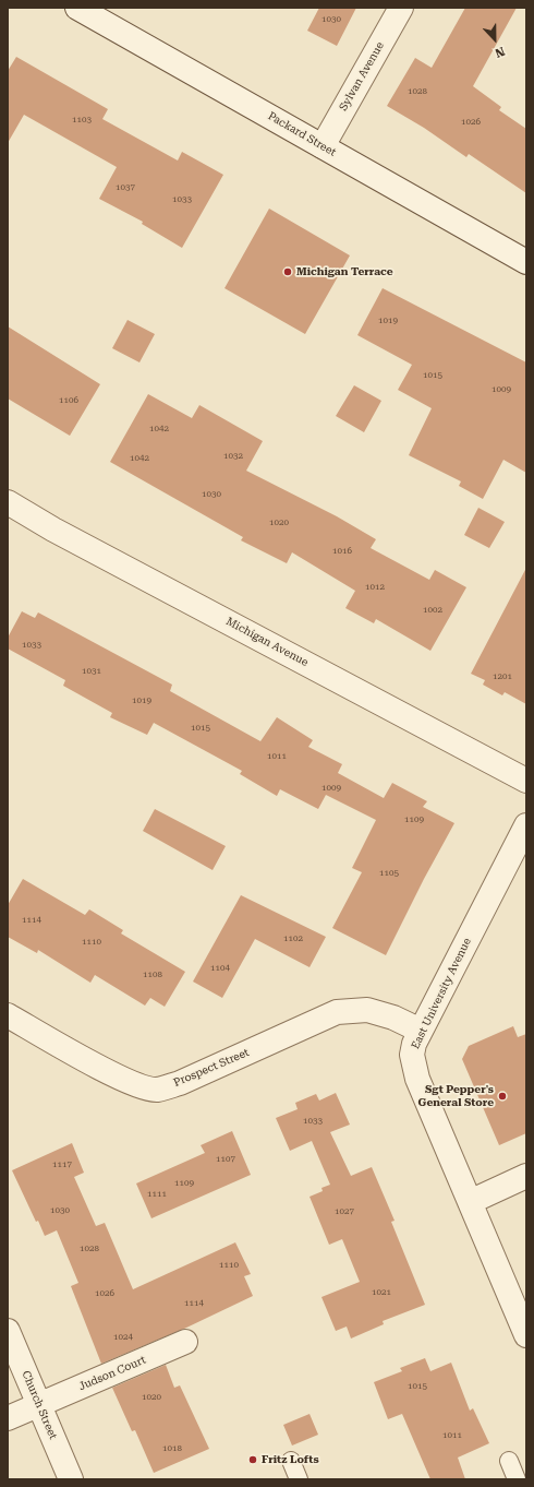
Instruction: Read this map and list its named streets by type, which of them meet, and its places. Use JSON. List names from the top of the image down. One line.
{"streets":{"street":["Sylvan Avenue","Packard Street","Michigan Avenue","East University Avenue","Prospect Street","Judson Court","Church Street"]},"crossings":[["Sylvan Avenue","Packard Street"],["East University Avenue","Prospect Street"],["Judson Court","Church Street"]],"places":["Michigan Terrace","Sgt Pepper's General Store","Fritz Lofts"],"house_numbers":["1030","1028","1103","1026","1037","1033","1019","1015","1009","1106","1042","1032","1042","1030","1020","1016","1012","1002","1033","1031","1201","1019","1015","1011","1009","1109","1105","1114","1102","1110","1104","1108","1033","1107","1117","1109","1111","1030","1027","1028","1110","1021","1026","1114","1024","1015","1020","1011","1018"],"north":"bottom"}
